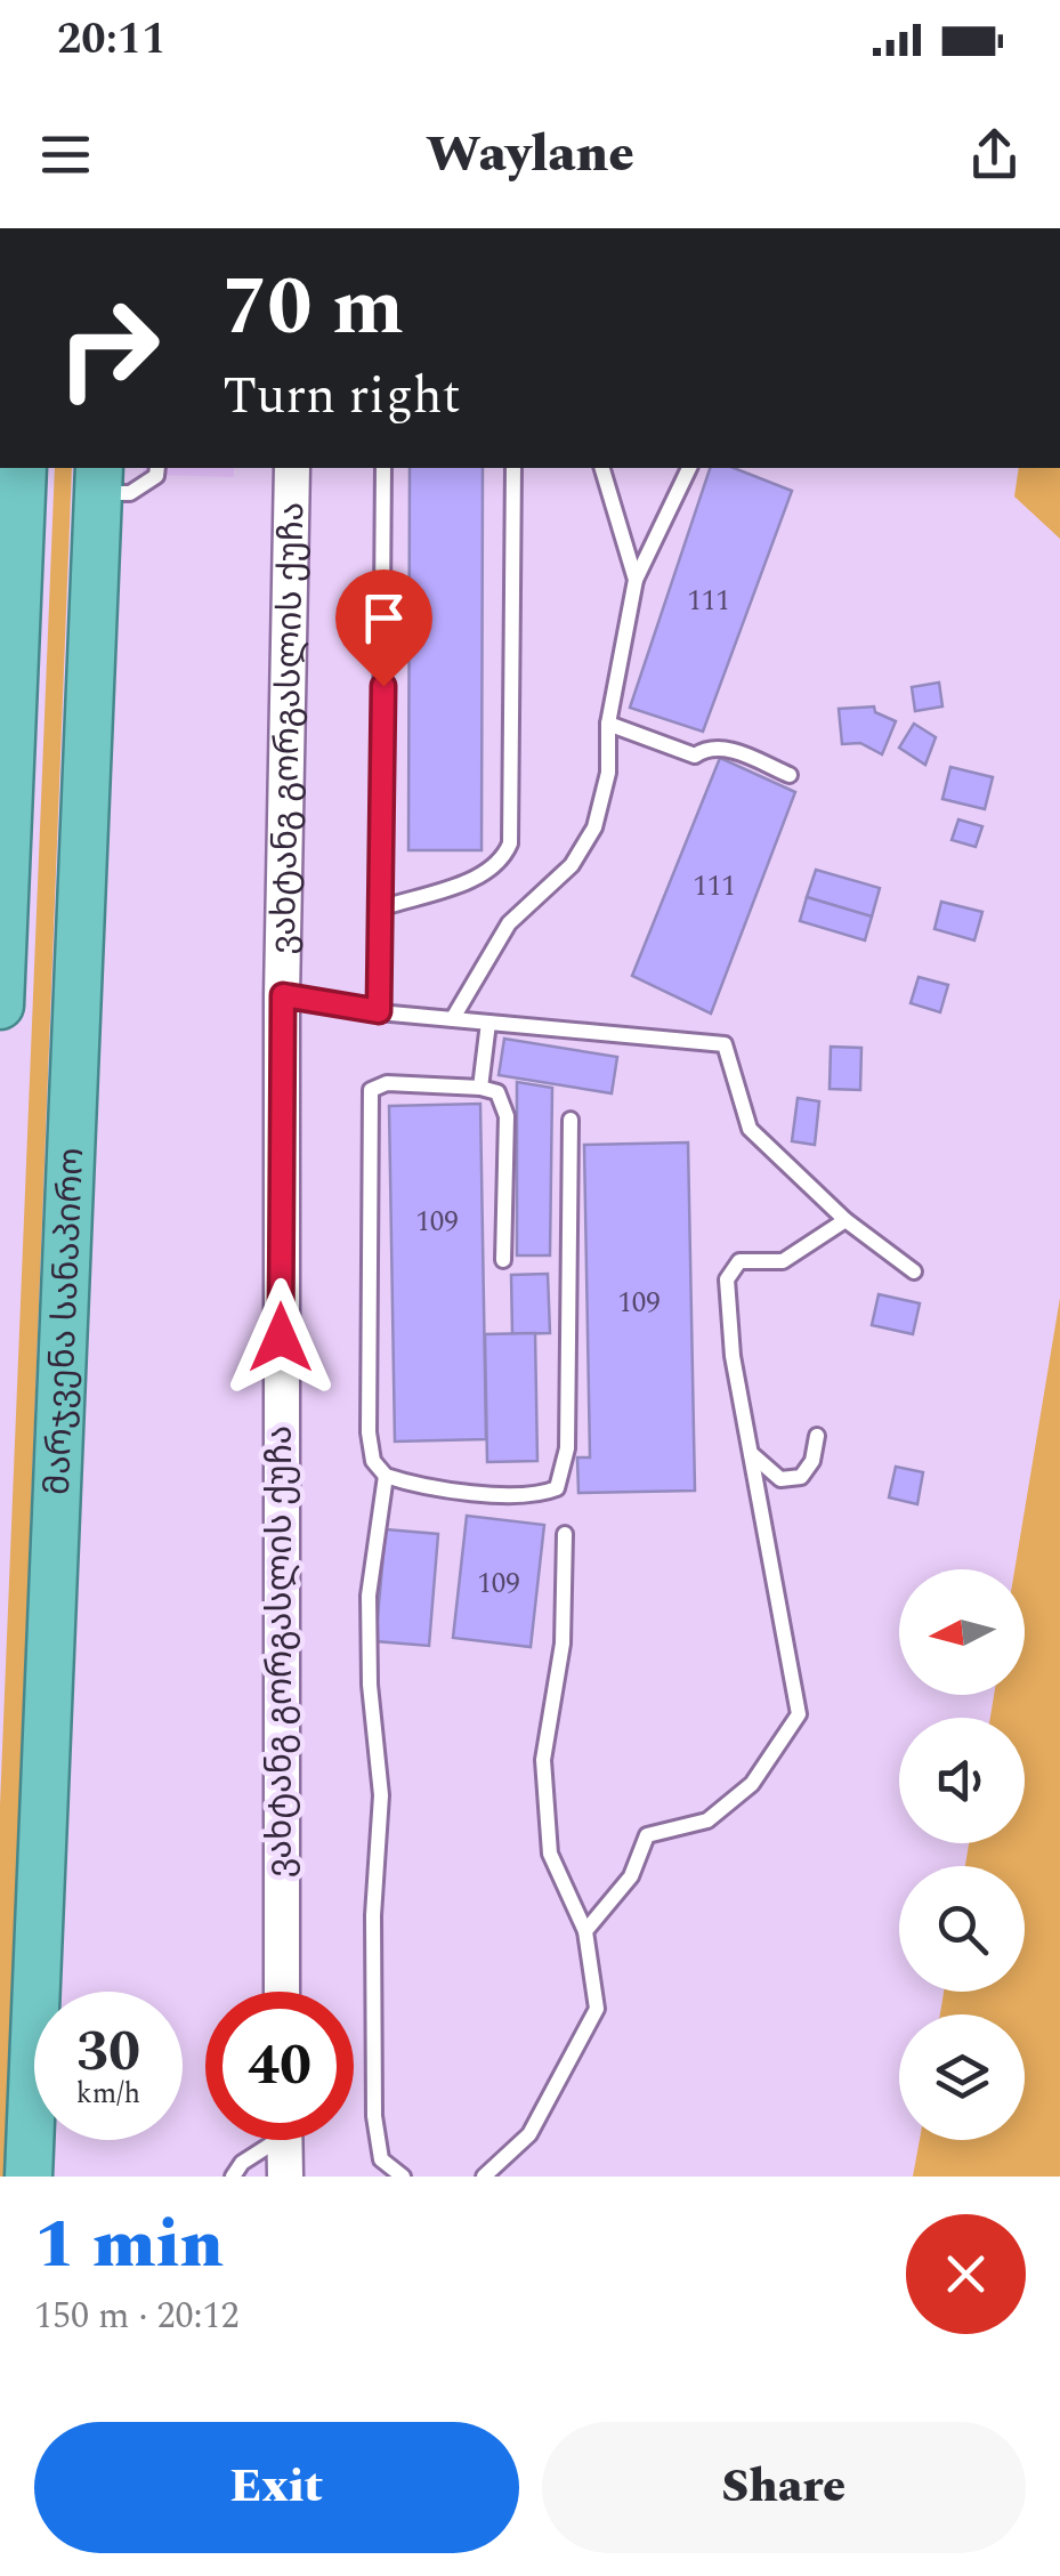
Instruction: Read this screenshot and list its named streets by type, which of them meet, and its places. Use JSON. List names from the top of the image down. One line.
{"streets":{"highway":["მარჯვენა სანაპირო"],"street":["ვახტანგ გორგასლის ქუჩა"]},"house_numbers":["111","111","109","109","109"],"north":"left","page":{"status":"20:11","header":"Waylane","turn":["70 m","Turn right"],"speed":"30 km/h","limit":"40","heading":["1 min","150 m · 20:12"],"buttons":["Exit","Share"]}}
